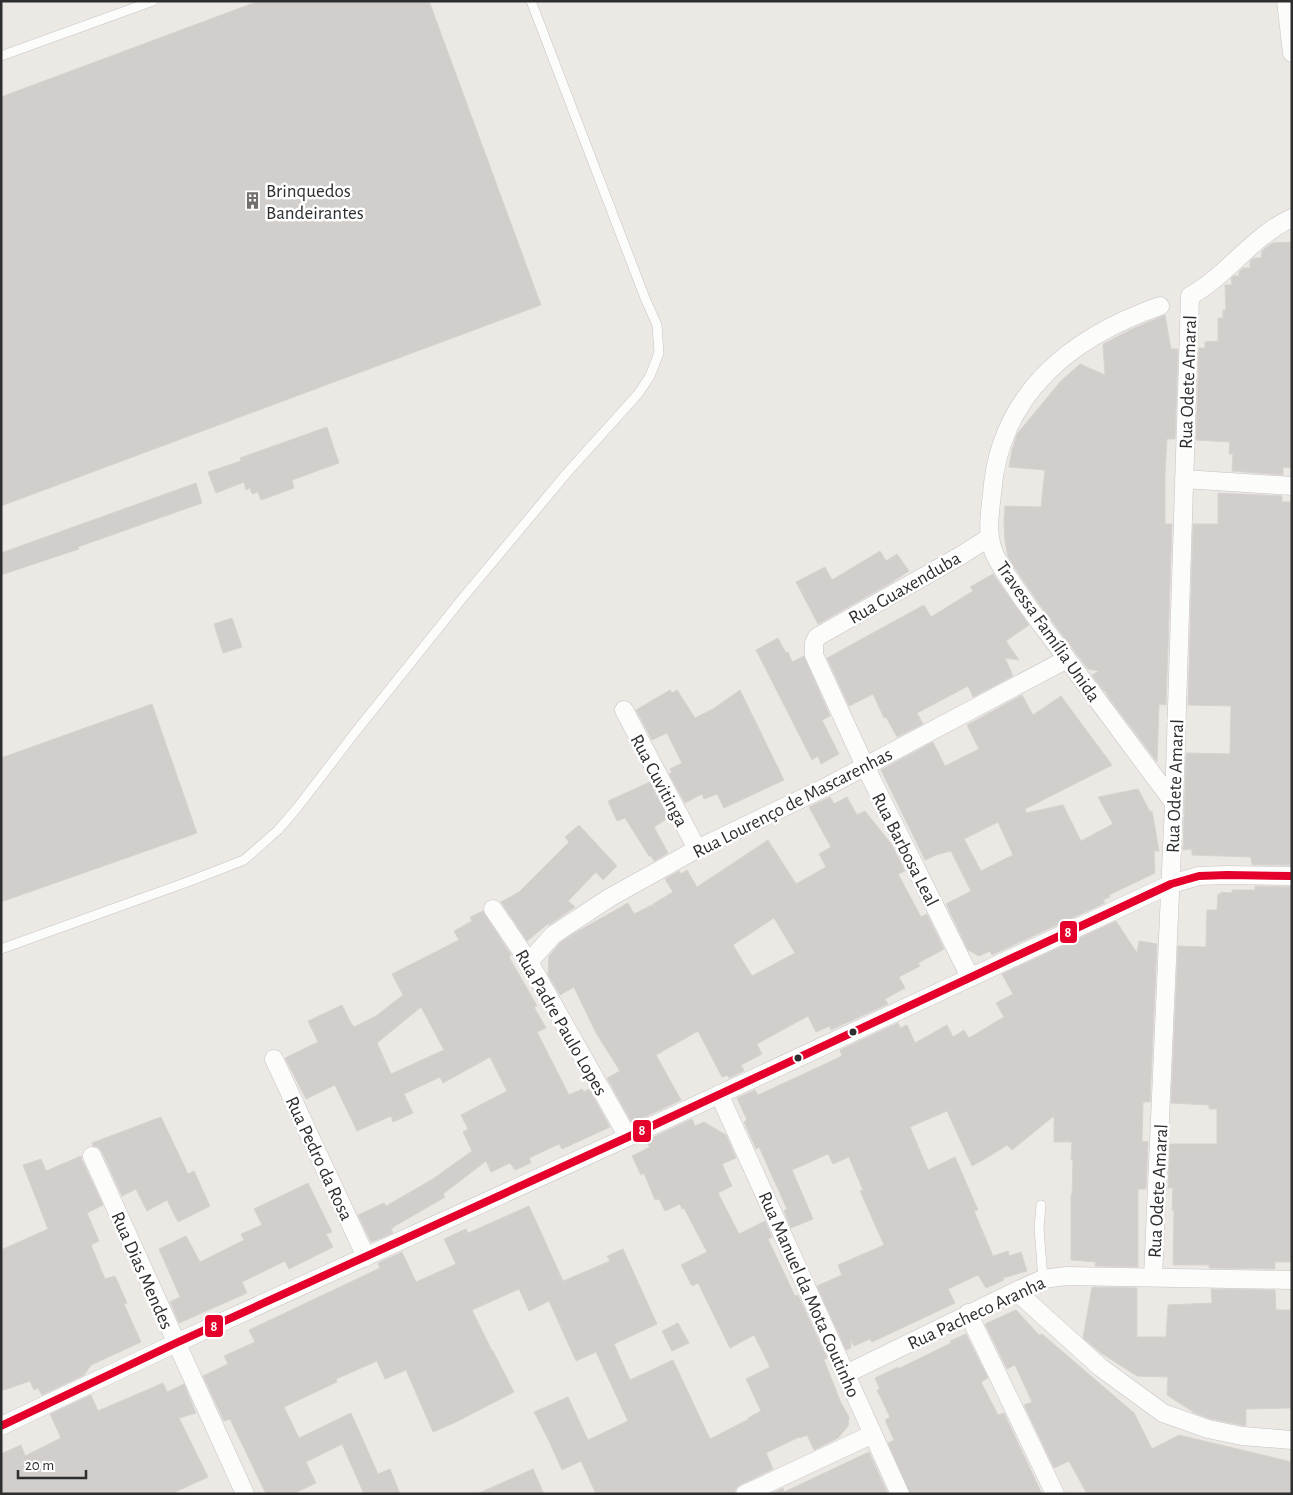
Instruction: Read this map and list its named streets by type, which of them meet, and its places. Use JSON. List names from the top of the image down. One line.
{"streets":{"street":["Rua Odete Amaral","Rua Guaxenduba","Travessa Família Unida","Rua Cuvitinga","Rua Lourenço de Mascarenhas","Rua Barbosa Leal","Rua Padre Paulo Lopes","Rua Pedro da Rosa","Rua Dias Mendes","Rua Manuel da Mota Coutinho","Rua Pacheco Aranha"]},"crossings":[["Rua Odete Amaral","Travessa Família Unida"],["Rua Odete Amaral","Rua Pacheco Aranha"],["Rua Guaxenduba","Travessa Família Unida"],["Rua Guaxenduba","Rua Barbosa Leal"],["Travessa Família Unida","Rua Lourenço de Mascarenhas"],["Rua Cuvitinga","Rua Lourenço de Mascarenhas"],["Rua Lourenço de Mascarenhas","Rua Barbosa Leal"],["Rua Lourenço de Mascarenhas","Rua Padre Paulo Lopes"],["Rua Manuel da Mota Coutinho","Rua Pacheco Aranha"]],"places":{"building":["Brinquedos Bandeirantes"]},"lines":["transit line 8"],"scale_bar":"20 m"}
